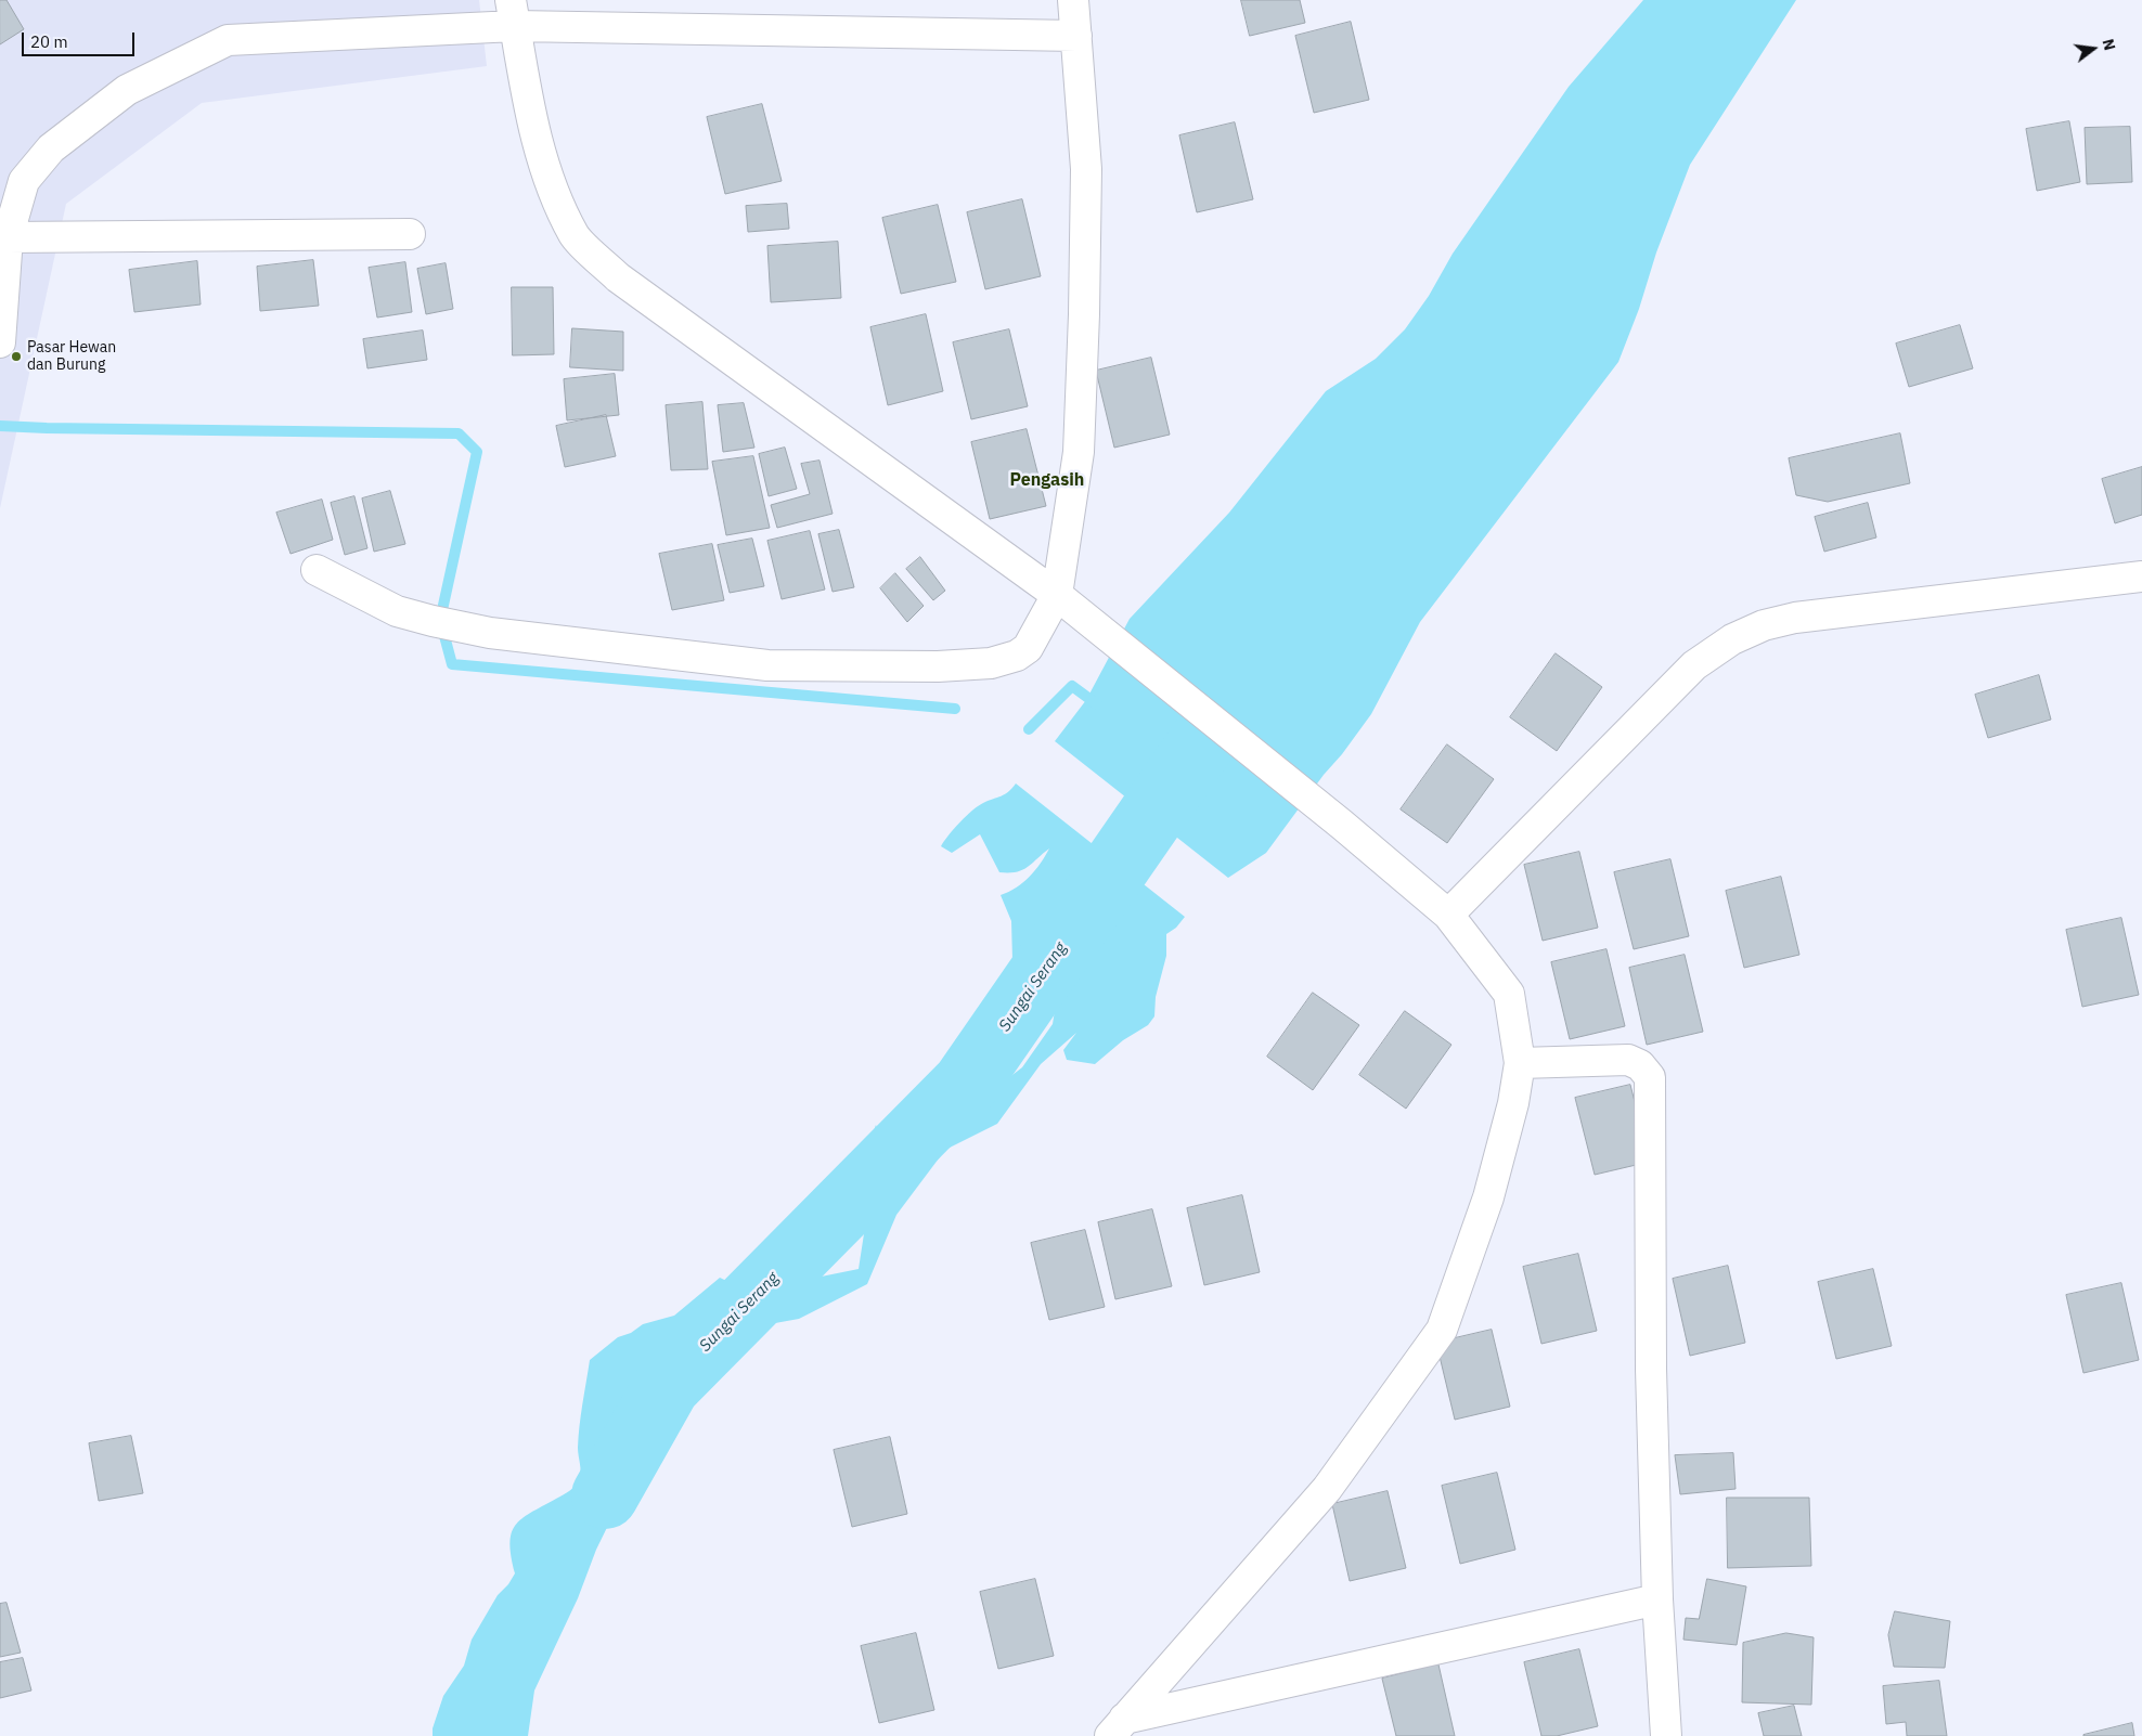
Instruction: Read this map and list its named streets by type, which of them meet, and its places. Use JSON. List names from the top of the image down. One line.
{"districts":["Pengasih"],"water":["Sungai Serang"],"places":["Pasar Hewan dan Burung"],"scale_bar":"20 m","north":"right"}
